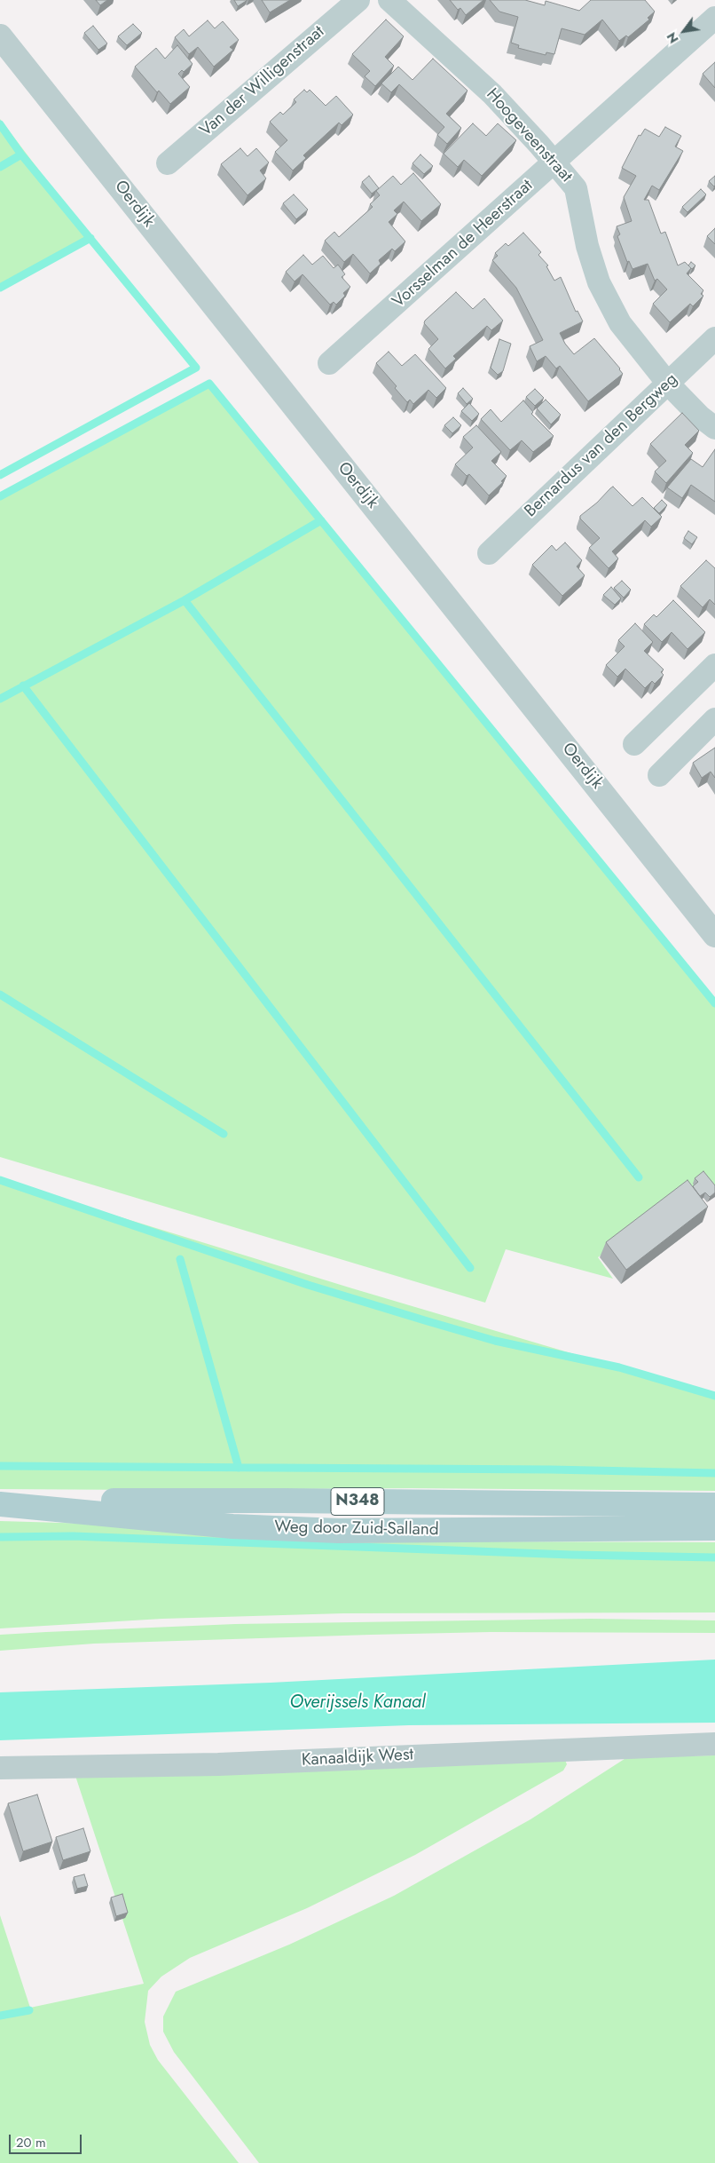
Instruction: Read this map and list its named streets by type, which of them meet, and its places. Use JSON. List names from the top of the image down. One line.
{"streets":{"main road":["N348","Weg door Zuid-Salland"],"street":["Van der Willigenstraat","Hoogeveenstraat","Oerdijk","Vorsselman de Heerstraat","Bernardus van den Bergweg","Kanaaldijk West"]},"crossings":[["Hoogeveenstraat","Vorsselman de Heerstraat"],["Hoogeveenstraat","Bernardus van den Bergweg"]],"water":["Overijssels Kanaal"],"scale_bar":"20 m","north":"bottom left"}
